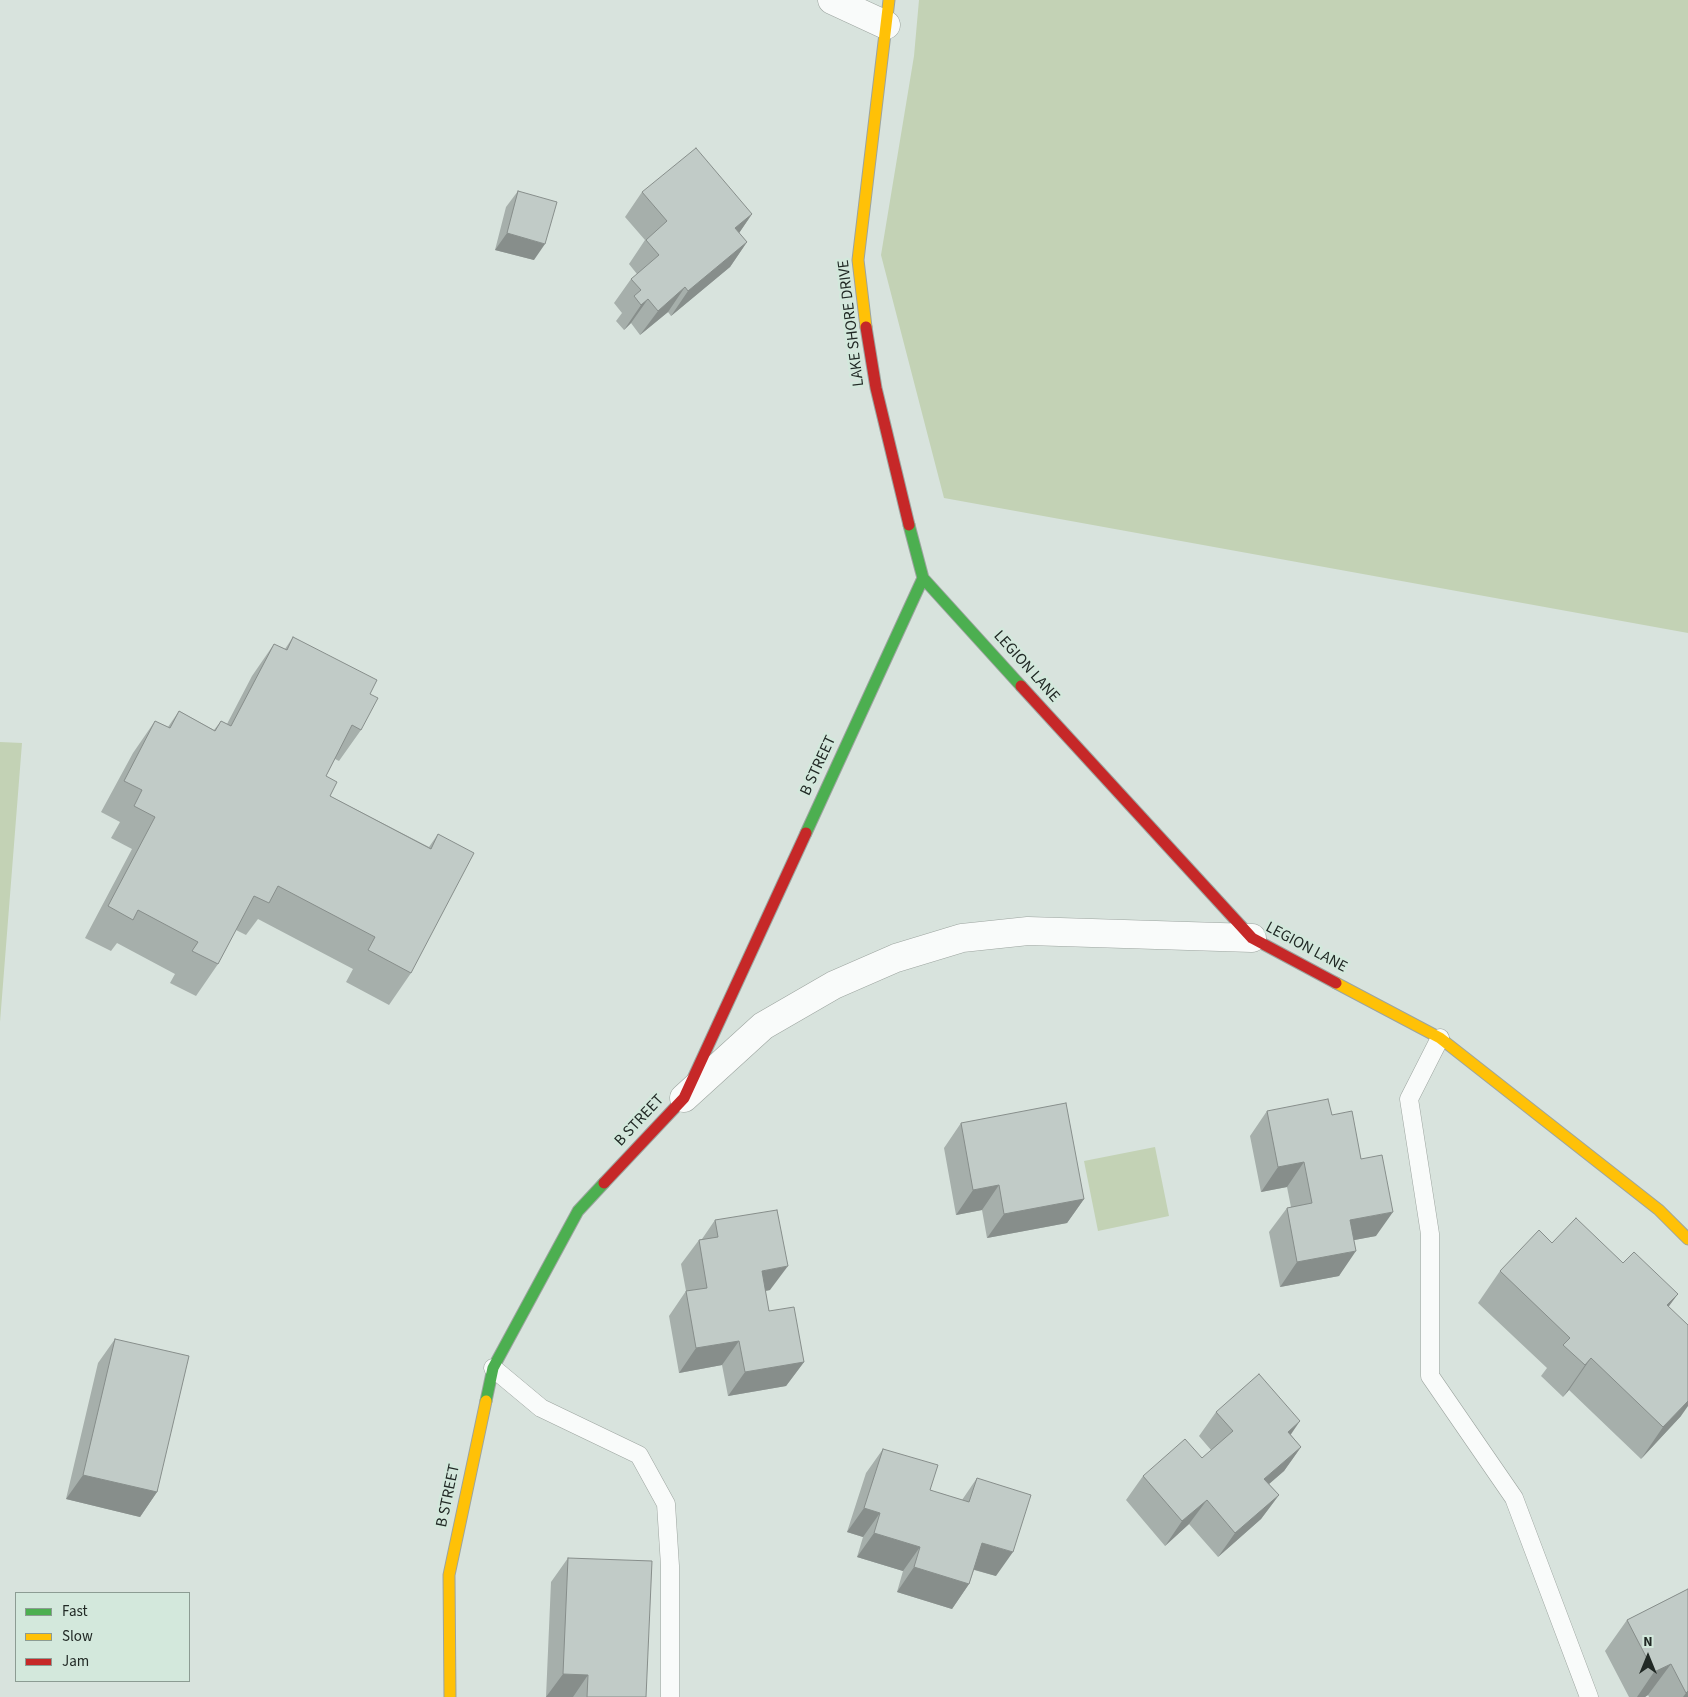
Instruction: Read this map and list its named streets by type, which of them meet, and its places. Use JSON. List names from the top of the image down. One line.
{"streets":{"street":["LAKE SHORE DRIVE","LEGION LANE","B STREET"]},"crossings":[["LAKE SHORE DRIVE","LEGION LANE"],["LAKE SHORE DRIVE","B STREET"],["LEGION LANE","B STREET"]],"legend":["Fast","Slow","Jam"],"north":"top"}
